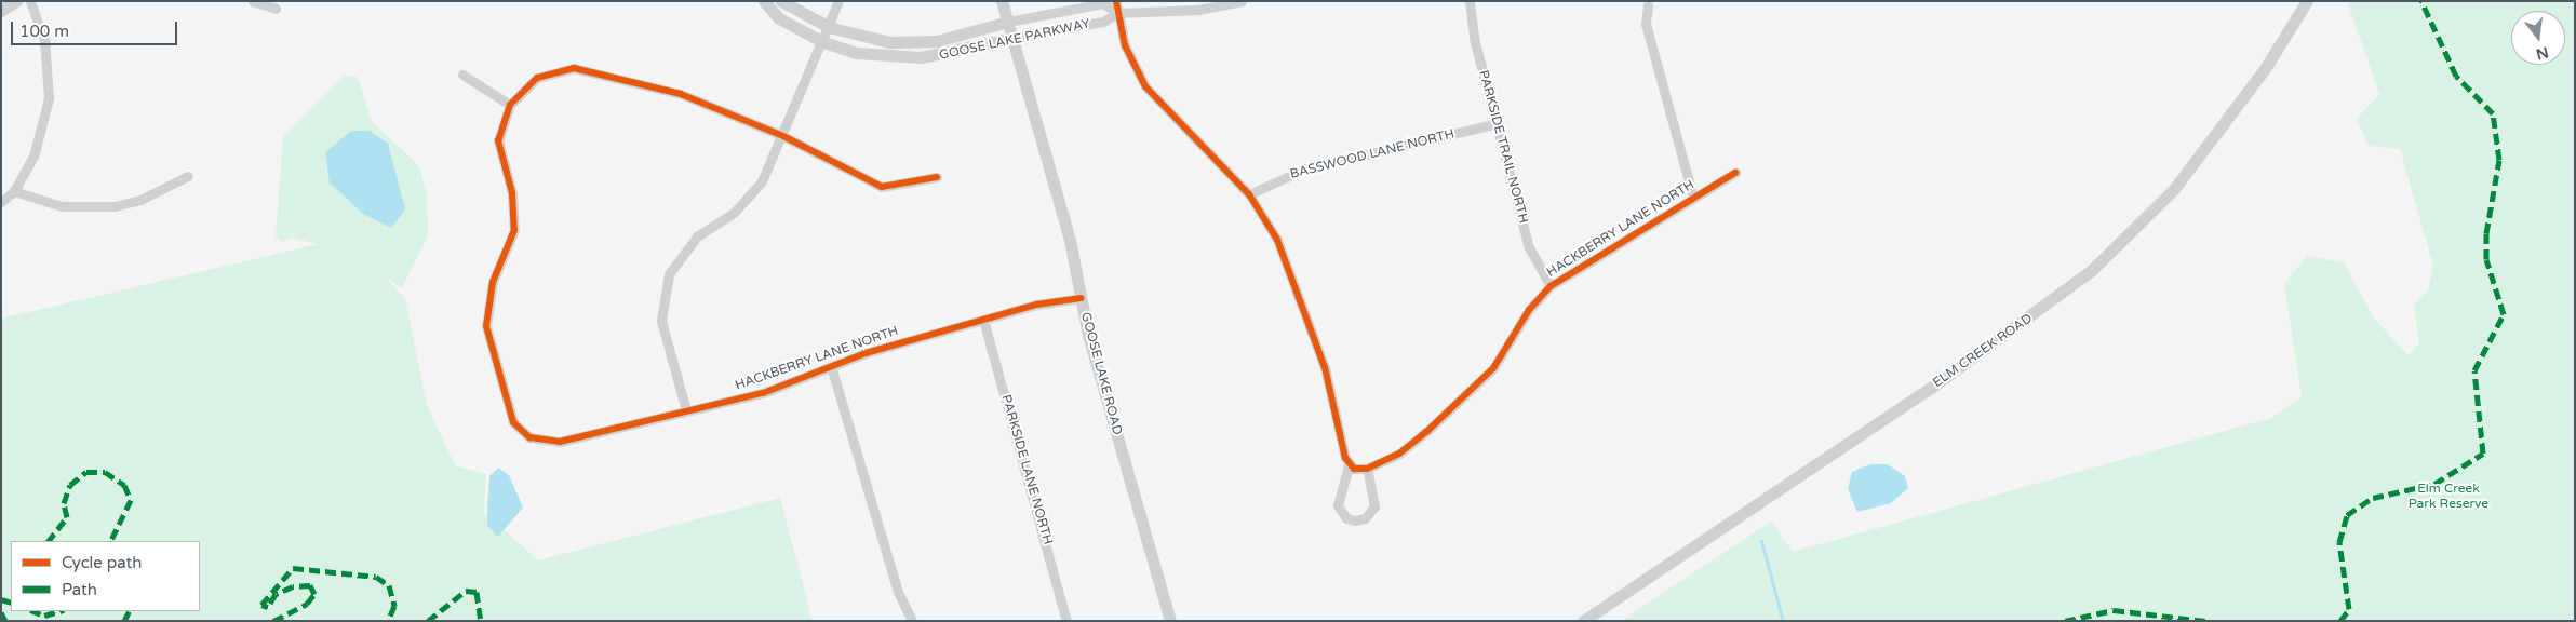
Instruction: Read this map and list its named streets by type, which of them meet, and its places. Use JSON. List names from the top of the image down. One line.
{"streets":{"street":["GOOSE LAKE PARKWAY","PARKSIDE TRAIL NORTH","BASSWOOD LANE NORTH","HACKBERRY LANE NORTH","ELM CREEK ROAD","GOOSE LAKE ROAD","PARKSIDE LANE NORTH"]},"crossings":[["GOOSE LAKE PARKWAY","GOOSE LAKE ROAD"],["PARKSIDE TRAIL NORTH","BASSWOOD LANE NORTH"],["PARKSIDE TRAIL NORTH","HACKBERRY LANE NORTH"],["HACKBERRY LANE NORTH","GOOSE LAKE ROAD"],["HACKBERRY LANE NORTH","PARKSIDE LANE NORTH"]],"parks":["Elm Creek Park Reserve"],"legend":["Cycle path","Path"],"scale_bar":"100 m","north":"bottom"}
